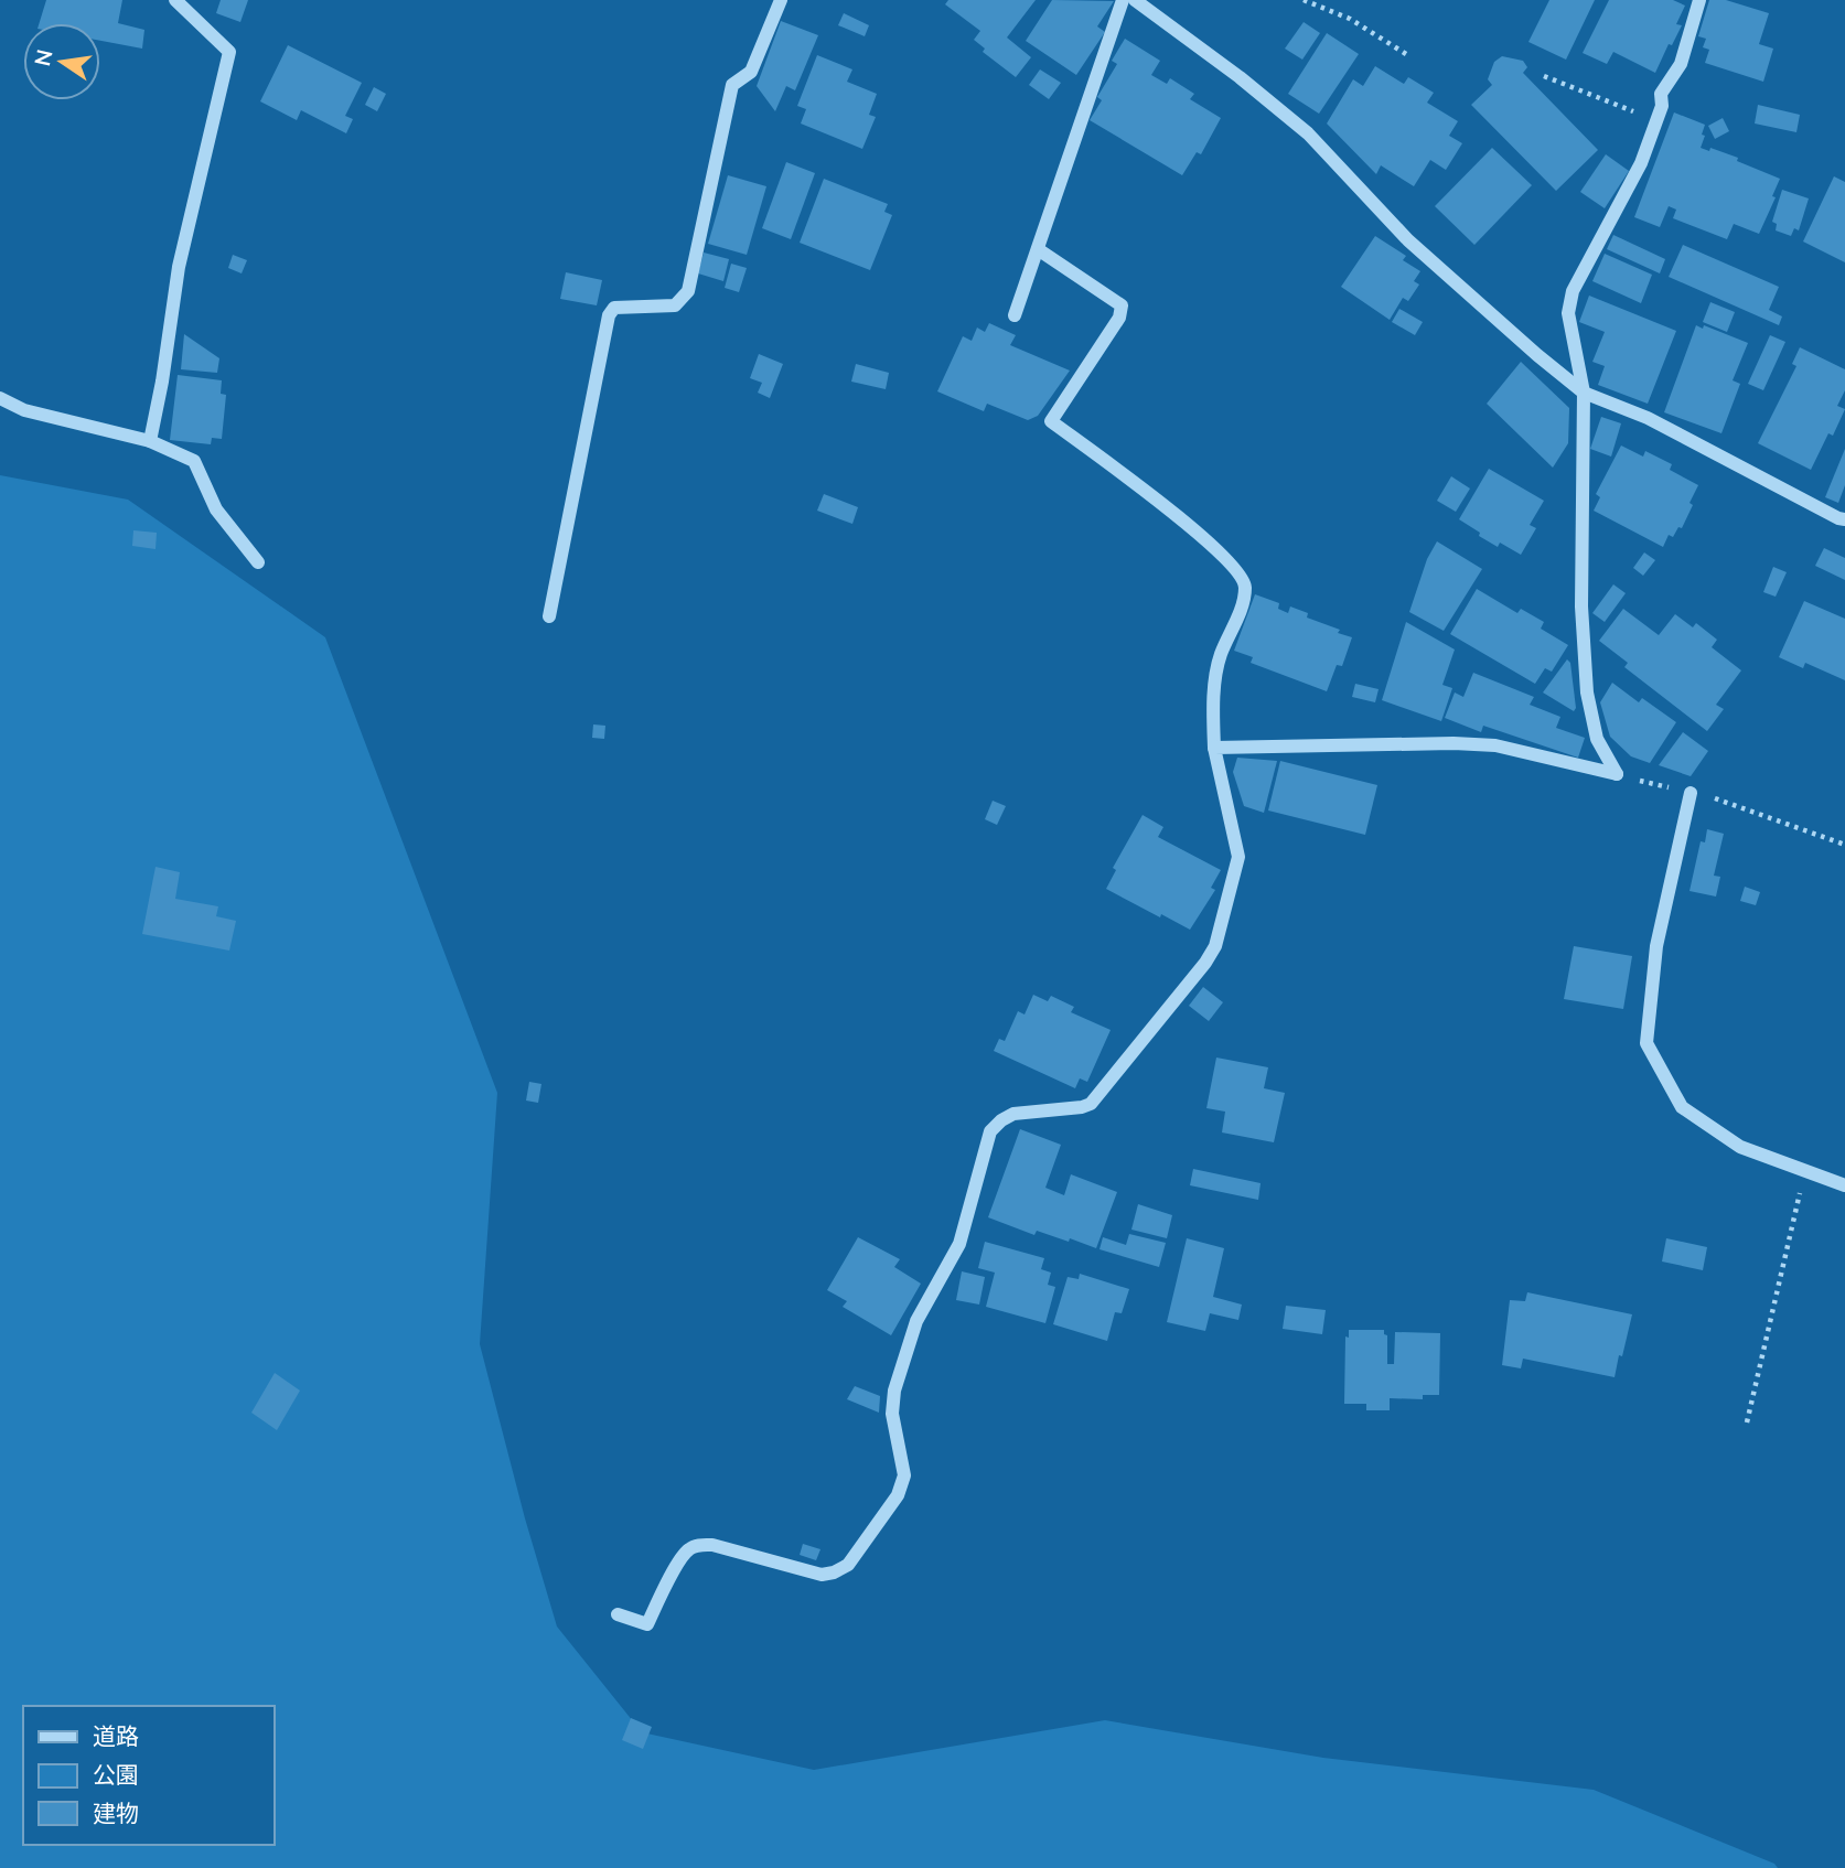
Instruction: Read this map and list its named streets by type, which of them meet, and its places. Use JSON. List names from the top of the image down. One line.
{"legend":["道路","公園","建物"],"north":"left"}
